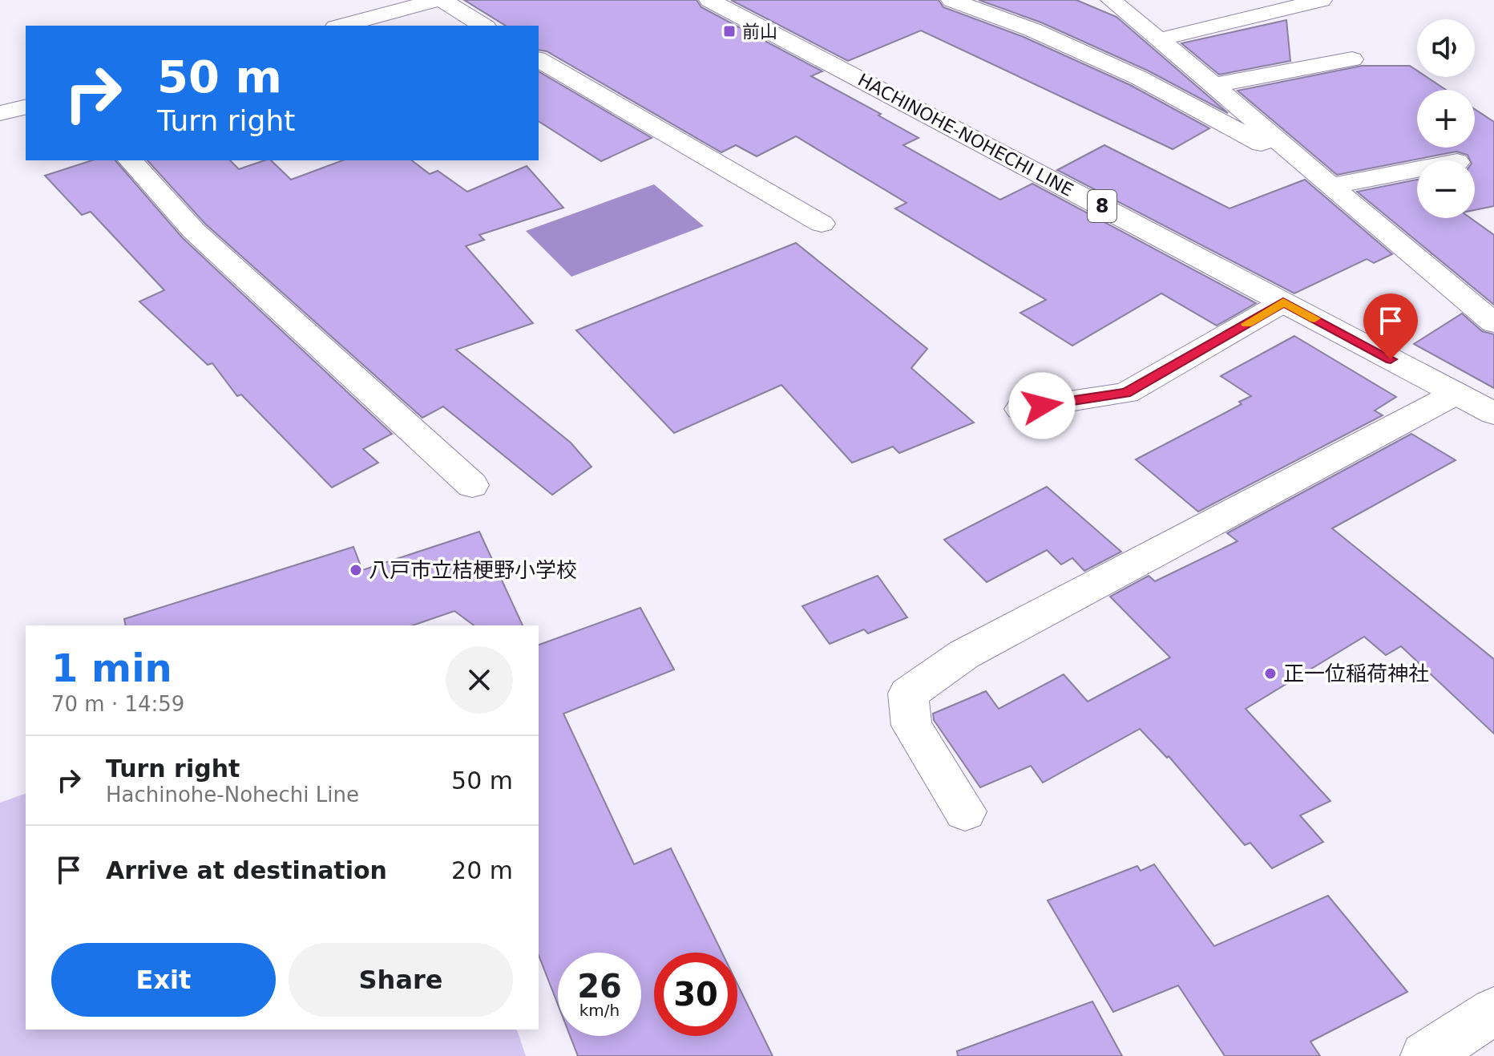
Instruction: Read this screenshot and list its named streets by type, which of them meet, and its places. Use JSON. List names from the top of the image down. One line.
{"streets":{"street":["HACHINOHE-NOHECHI LINE","8"]},"places":{"transit":["前山"],"other":["八戸市立桔梗野小学校","正一位稲荷神社"]},"page":{"map_buttons":["+","−"],"turn":["50 m","Turn right"],"heading":["1 min","70 m · 14:59"],"list":[{"name":"Turn right","note":"Hachinohe-Nohechi Line","value":"50 m"},{"name":"Arrive at destination","value":"20 m"}],"buttons":["Exit","Share"],"speed":"26 km/h","limit":"30"}}
